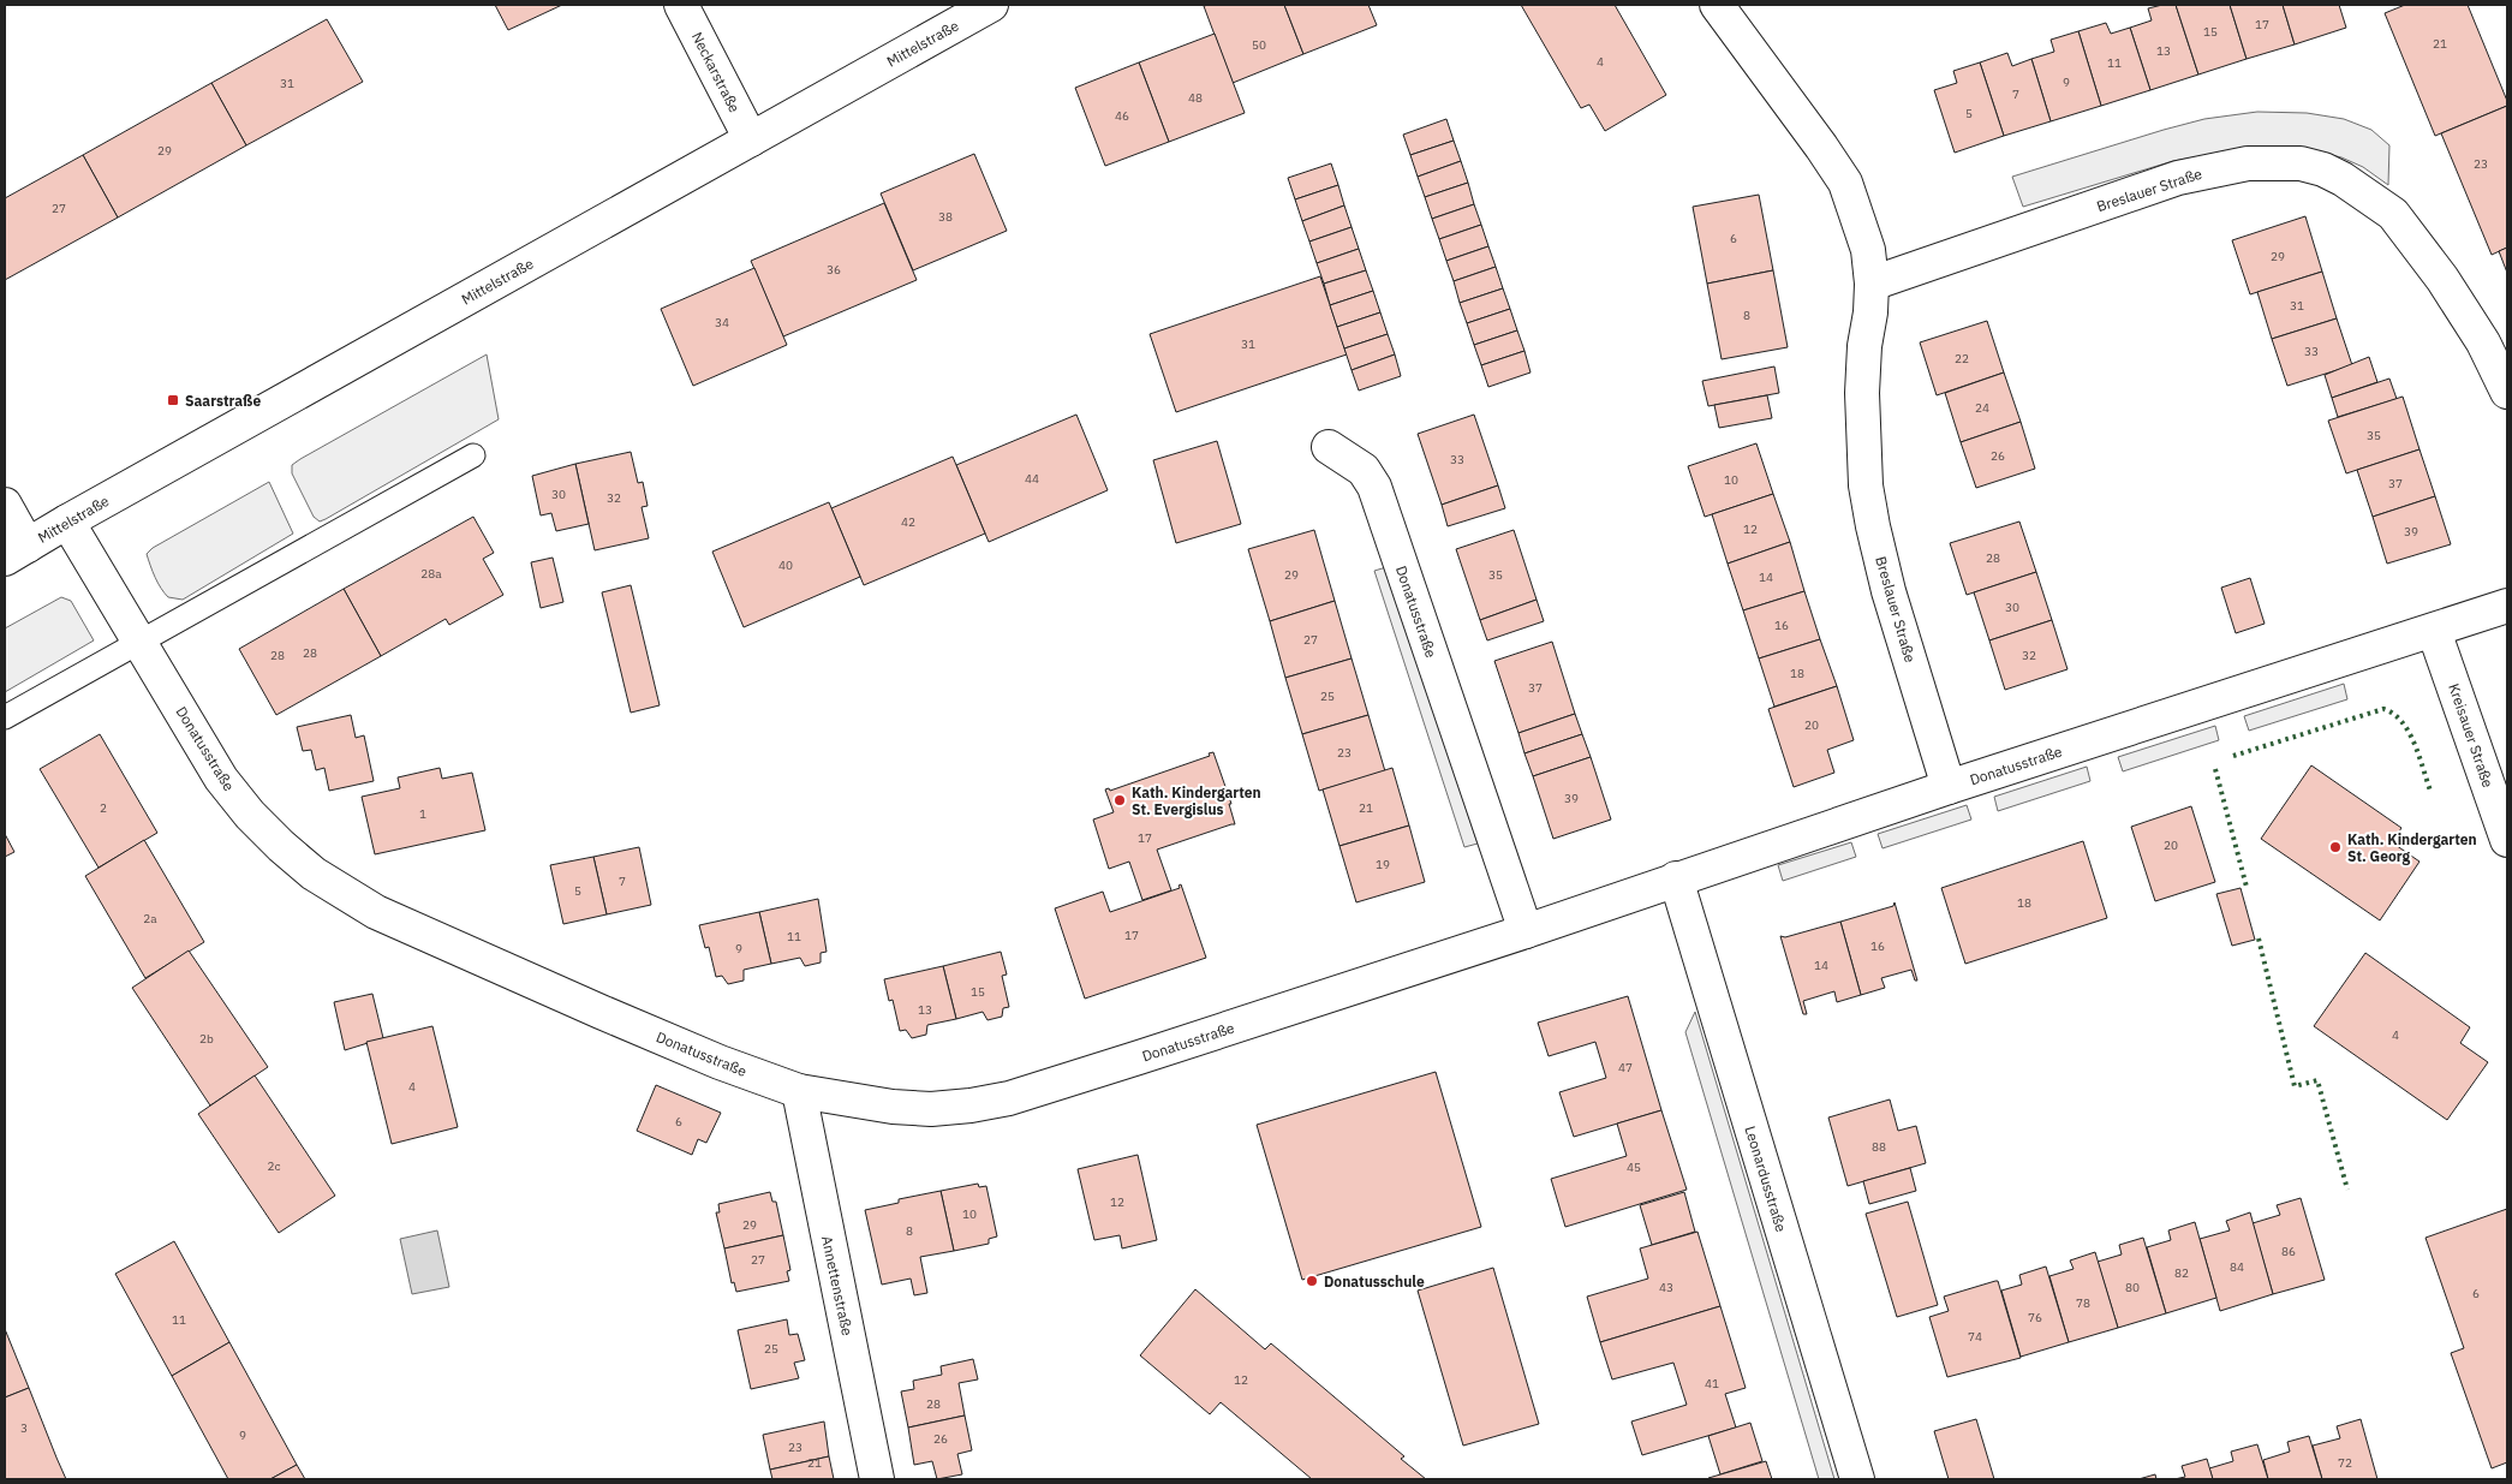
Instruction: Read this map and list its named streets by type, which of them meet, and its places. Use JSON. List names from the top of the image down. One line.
{"streets":{"street":["Mittelstraße","Neckarstraße","Breslauer Straße","Donatusstraße","Kreisauer Straße","Leonardusstraße","Annettenstraße"]},"crossings":[["Mittelstraße","Neckarstraße"],["Mittelstraße","Donatusstraße"],["Breslauer Straße","Donatusstraße"],["Donatusstraße","Kreisauer Straße"],["Donatusstraße","Leonardusstraße"],["Donatusstraße","Annettenstraße"]],"places":{"transit":["Saarstraße"],"other":["Kath. Kindergarten St. Evergislus","Kath. Kindergarten St. Georg","Donatusschule"]},"house_numbers":["17","15","21","50","13","4","11","9","31","7","48","5","46","29","23","27","38","6","29","36","31","8","34","31","33","22","24","35","26","33","44","10","37","30","32","42","12","39","28","40","28a","29","35","14","30","16","27","28","28","32","18","37","25","20","23","39","2","21","1","17","20","19","7","5","18","2a","17","11","16","9","14","15","13","4","2b","47","4","6","88","2c","45","12","10","29","8","86","27","84","82","43","80","6","78","76","11","74","25","12","41","28","3","9","26","23","21","72"]}
